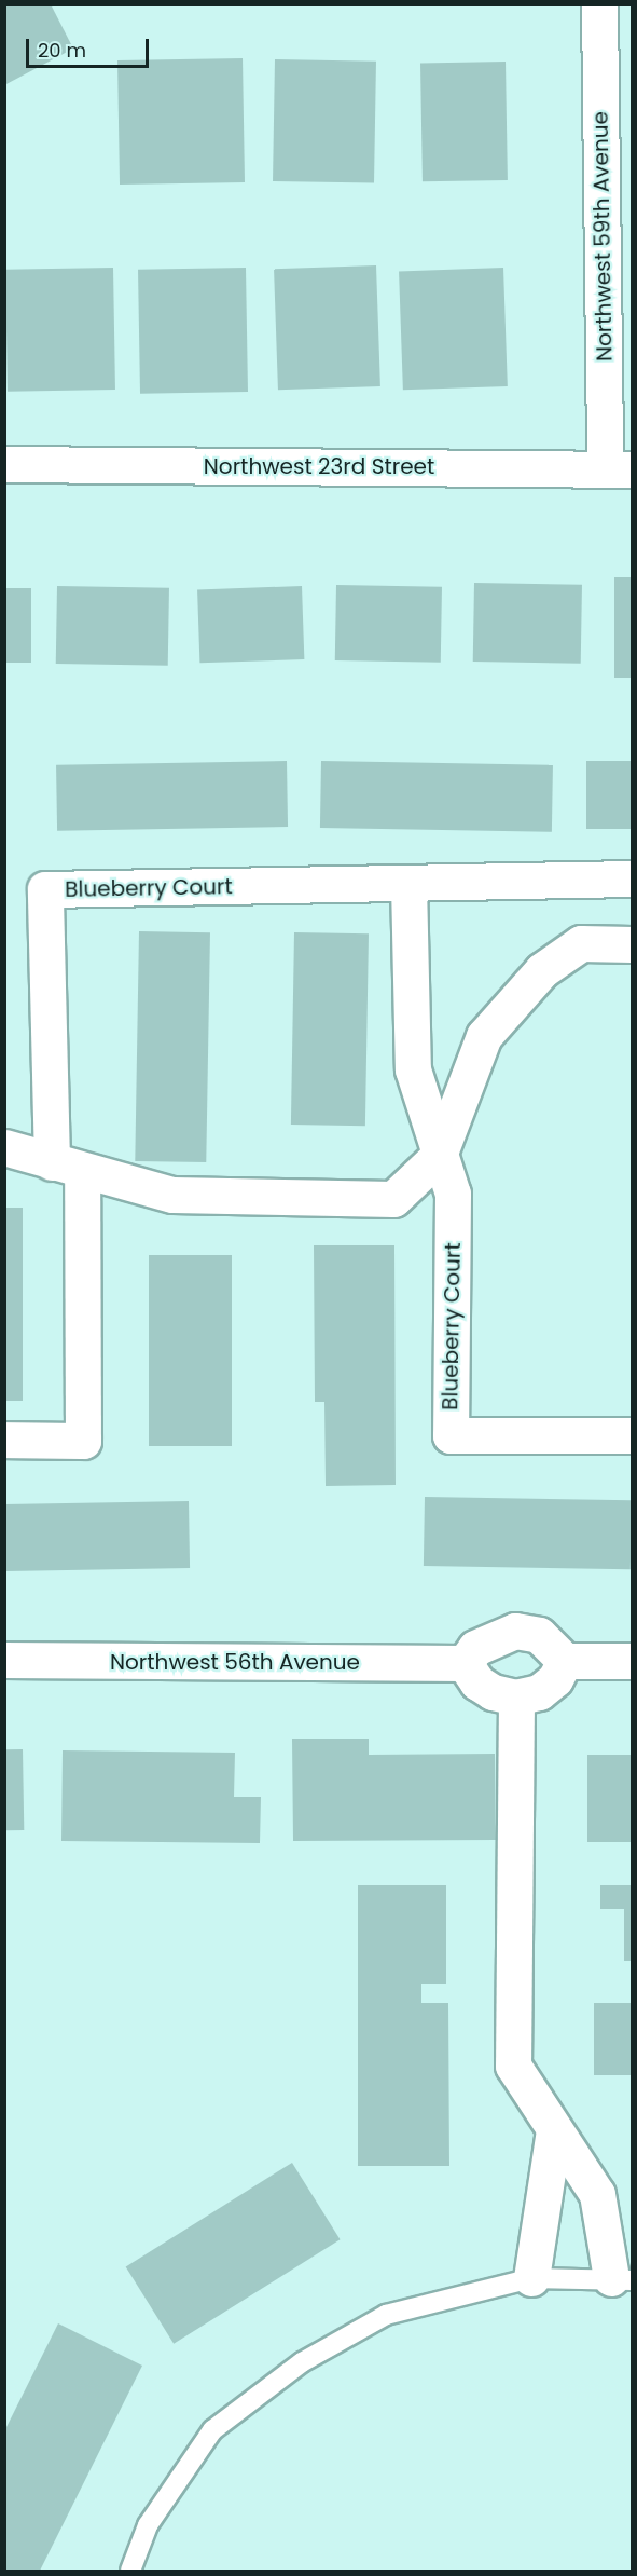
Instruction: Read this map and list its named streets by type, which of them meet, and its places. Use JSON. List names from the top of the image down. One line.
{"streets":{"street":["Northwest 59th Avenue","Northwest 23rd Street","Blueberry Court","Northwest 56th Avenue"]},"crossings":[["Northwest 59th Avenue","Northwest 23rd Street"]],"scale_bar":"20 m"}
